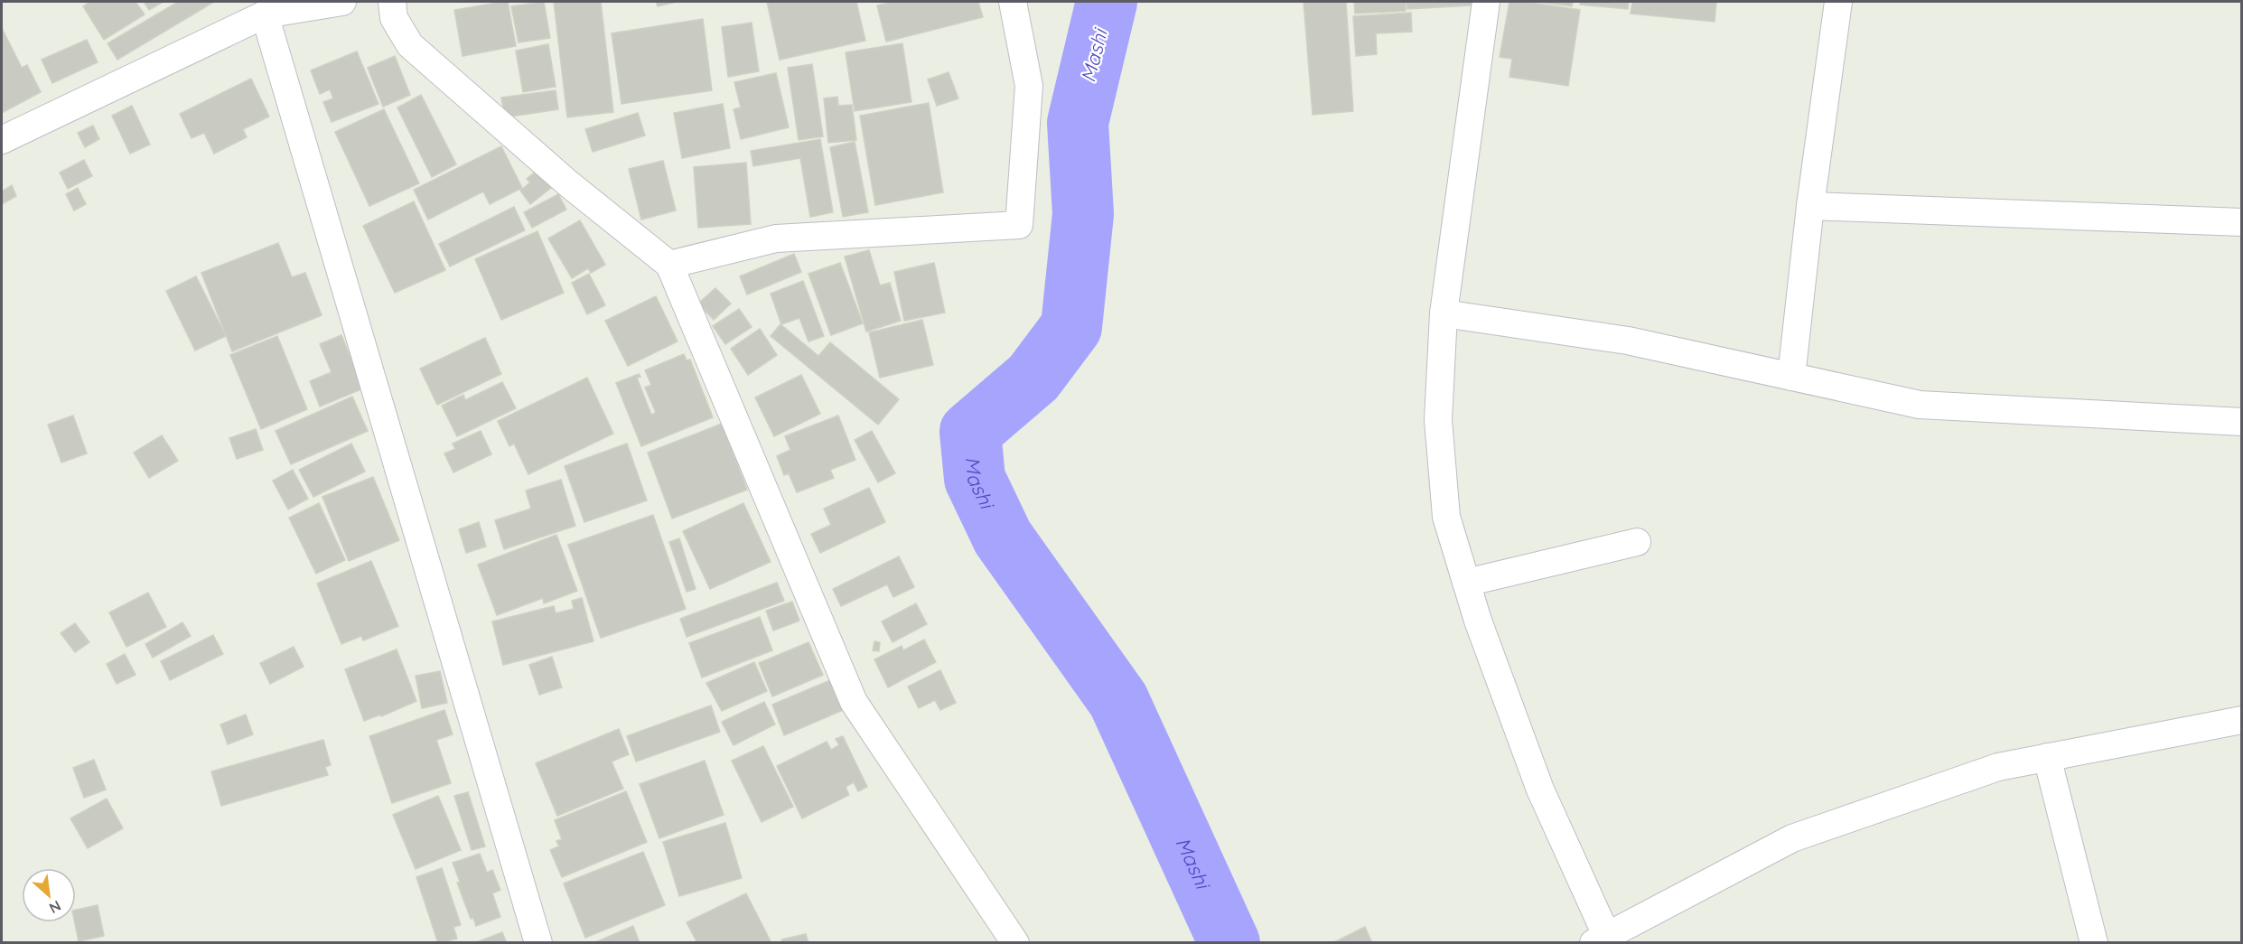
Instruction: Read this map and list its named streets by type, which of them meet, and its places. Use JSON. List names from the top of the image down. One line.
{"water":["Mashi"],"north":"bottom right"}
